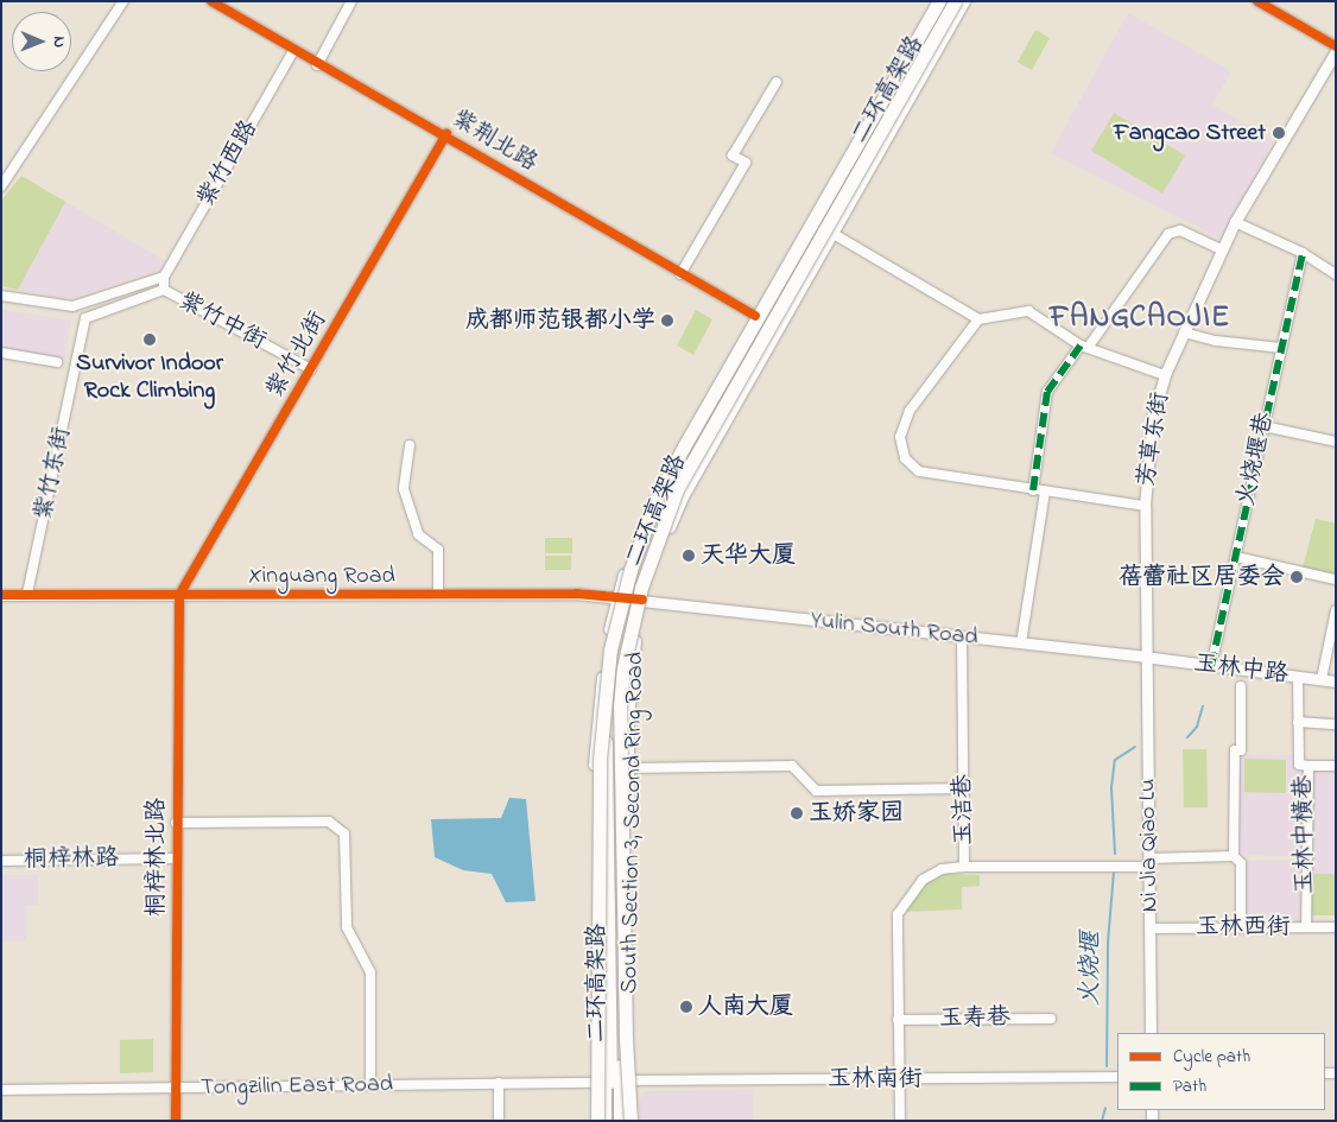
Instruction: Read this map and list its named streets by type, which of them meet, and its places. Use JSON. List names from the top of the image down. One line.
{"streets":{"highway":["二环高架路"],"main road":["芳草东街","Xinguang Road","Yulin South Road","玉林中路","South Section 3, Second Ring Road","Ni Jia Qiao Lu"],"street":["紫荆北路","紫竹西路","紫竹中街","紫竹北街","火烧堰巷","紫竹东街","玉洁巷","玉林中横巷","桐梓林北路","桐梓林路","玉林西街","玉寿巷","玉林南街","Tongzilin East Road"]},"crossings":[["二环高架路","South Section 3, Second Ring Road"],["紫荆北路","紫竹西路"],["紫荆北路","紫竹北街"],["紫荆北路","South Section 3, Second Ring Road"],["紫竹西路","紫竹中街"],["紫竹中街","紫竹北街"],["紫竹中街","紫竹东街"],["紫竹北街","Xinguang Road"],["紫竹北街","桐梓林北路"],["芳草东街","Yulin South Road"],["芳草东街","玉林中路"],["芳草东街","Ni Jia Qiao Lu"],["火烧堰巷","玉林中路"],["紫竹东街","Xinguang Road"],["Xinguang Road","Yulin South Road"],["Xinguang Road","South Section 3, Second Ring Road"],["Xinguang Road","桐梓林北路"],["Yulin South Road","玉林中路"],["Yulin South Road","玉洁巷"],["Yulin South Road","South Section 3, Second Ring Road"],["Yulin South Road","Ni Jia Qiao Lu"],["玉林中路","玉林中横巷"],["玉林中路","Ni Jia Qiao Lu"],["玉洁巷","Ni Jia Qiao Lu"],["South Section 3, Second Ring Road","玉林南街"],["South Section 3, Second Ring Road","Tongzilin East Road"],["玉林中横巷","玉林西街"],["Ni Jia Qiao Lu","玉林西街"],["桐梓林北路","桐梓林路"],["桐梓林北路","Tongzilin East Road"]],"districts":["FANGCAOJIE"],"water":["火烧堰"],"places":["Fangcao Street","成都师范银都小学","Survivor Indoor Rock Climbing","天华大厦","蓓蕾社区居委会","玉娇家园","人南大厦"],"legend":["Cycle path","Path"],"north":"right"}
